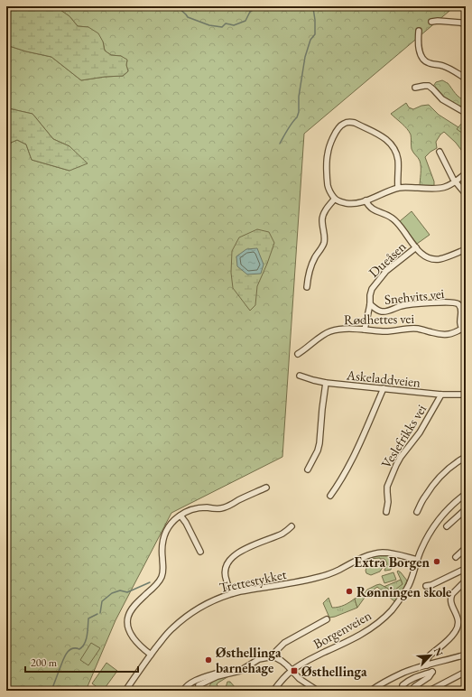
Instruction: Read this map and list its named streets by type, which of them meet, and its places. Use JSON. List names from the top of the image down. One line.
{"streets":{"street":["Dueåsen","Snehvits vei","Rødhettes vei","Askeladdveien","Veslefrikks vei","Trettestykket","Borgenveien"]},"crossings":[["Dueåsen","Snehvits vei"],["Dueåsen","Rødhettes vei"],["Snehvits vei","Rødhettes vei"],["Askeladdveien","Veslefrikks vei"],["Trettestykket","Borgenveien"]],"places":{"other":["Extra Borgen","Rønningen skole","Østhellinga barnehage"],"transit":["Østhellinga"]},"scale_bar":"200 m","north":"top right"}
